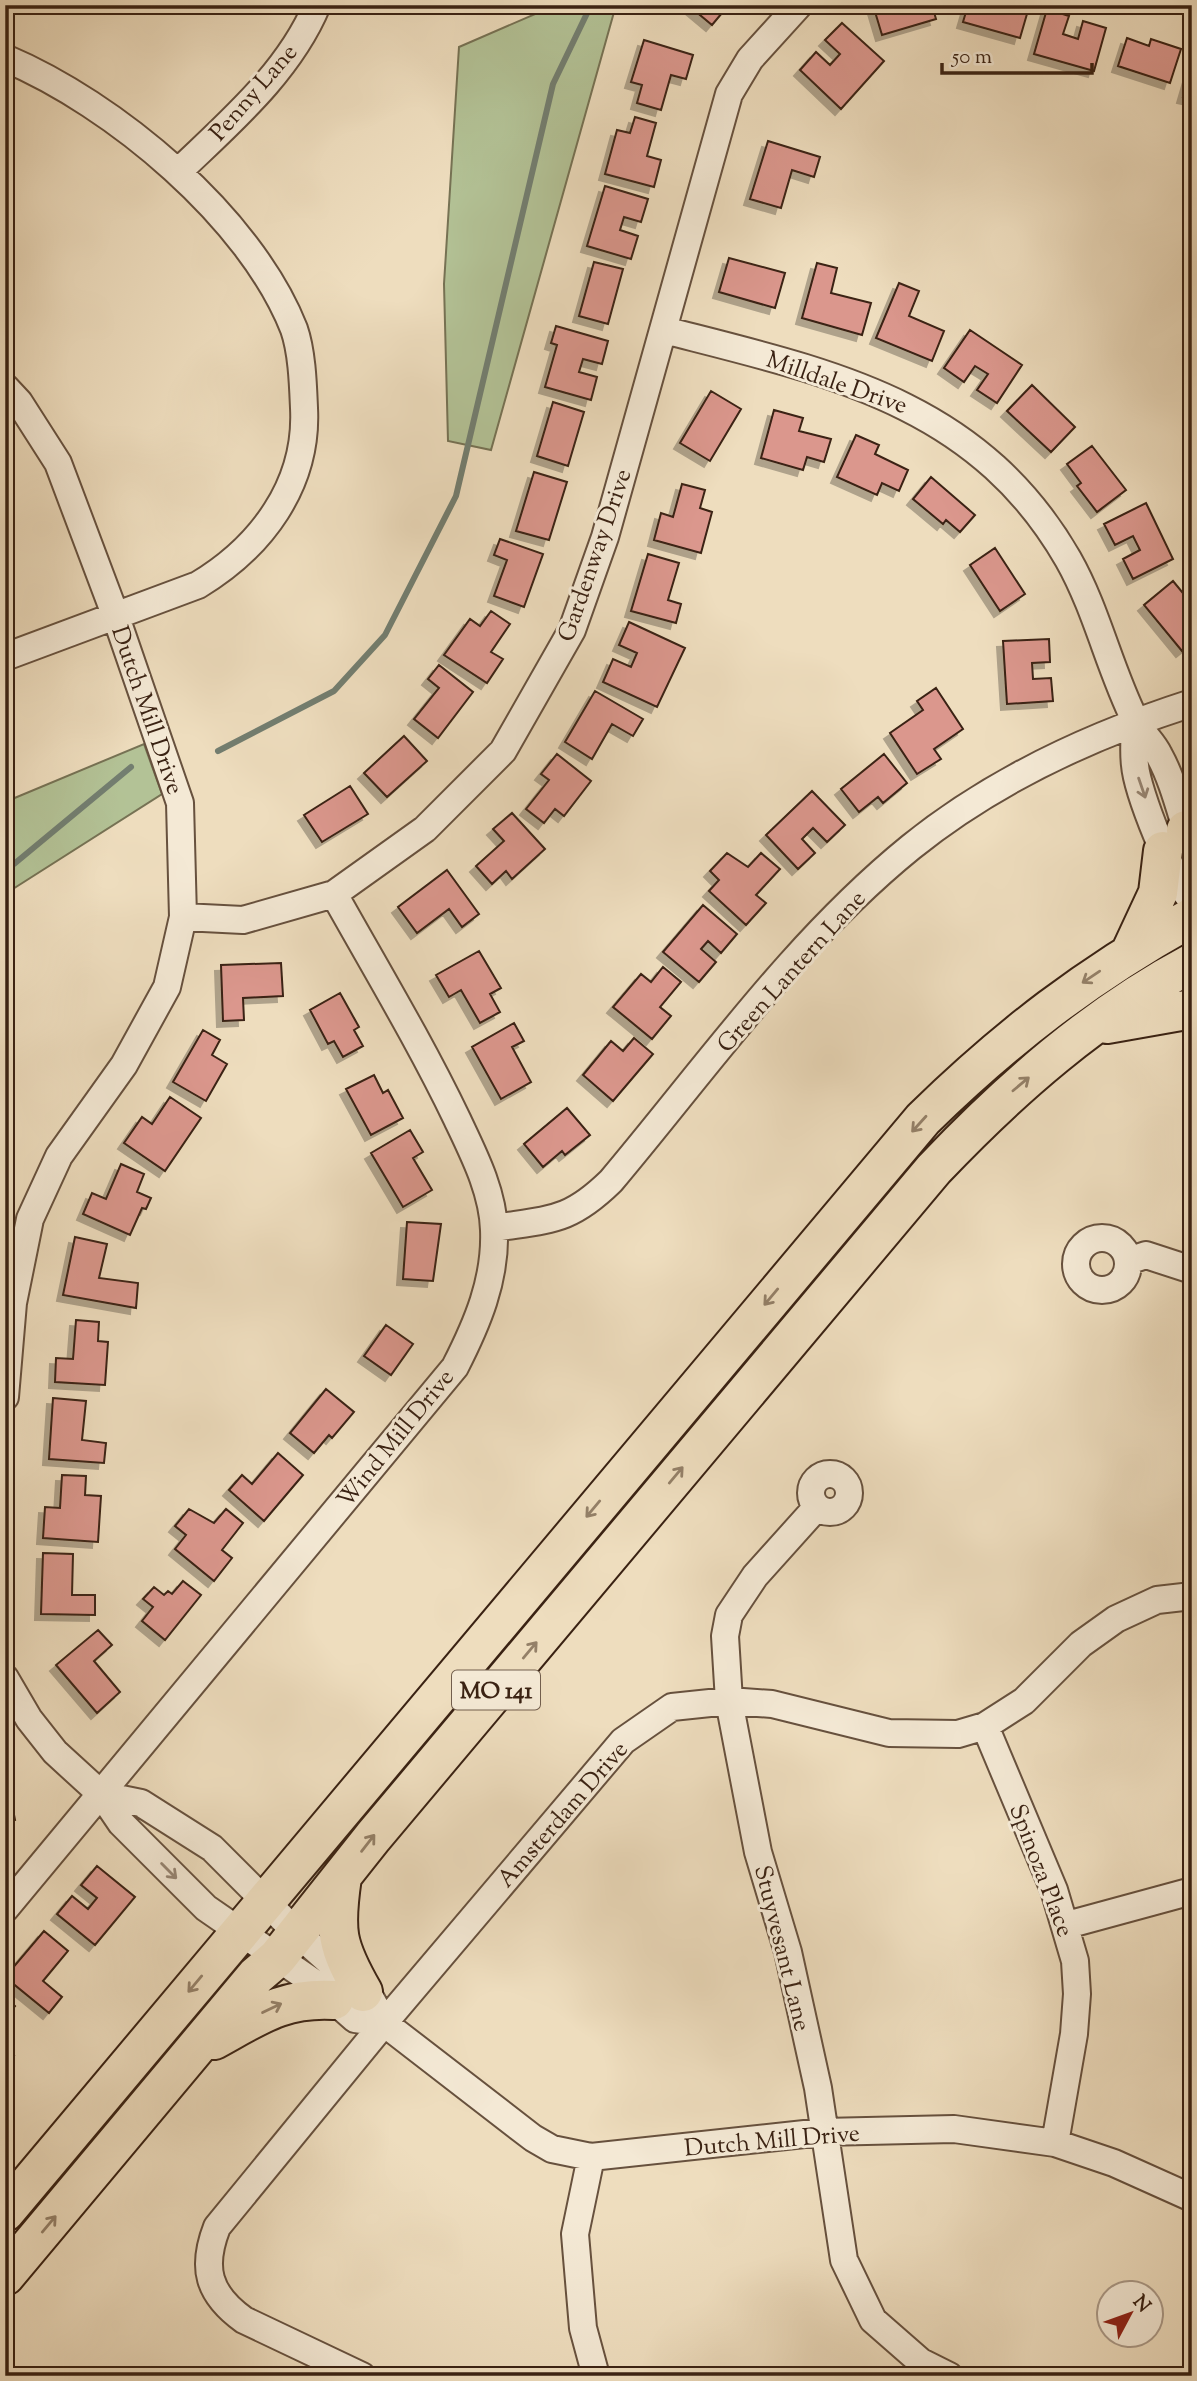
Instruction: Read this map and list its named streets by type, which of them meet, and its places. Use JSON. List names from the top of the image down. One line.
{"streets":{"highway":["MO 141"],"street":["Penny Lane","Milldale Drive","Gardenway Drive","Dutch Mill Drive","Green Lantern Lane","Wind Mill Drive","Amsterdam Drive","Spinoza Place","Stuyvesant Lane"]},"crossings":[["Milldale Drive","Gardenway Drive"],["Milldale Drive","Green Lantern Lane"],["Gardenway Drive","Dutch Mill Drive"],["Gardenway Drive","Wind Mill Drive"],["Dutch Mill Drive","Wind Mill Drive"],["Dutch Mill Drive","MO 141"],["Dutch Mill Drive","Amsterdam Drive"],["Dutch Mill Drive","Spinoza Place"],["Dutch Mill Drive","Stuyvesant Lane"],["Green Lantern Lane","Wind Mill Drive"],["Amsterdam Drive","Spinoza Place"],["Amsterdam Drive","Stuyvesant Lane"]],"scale_bar":"50 m","north":"top right"}
